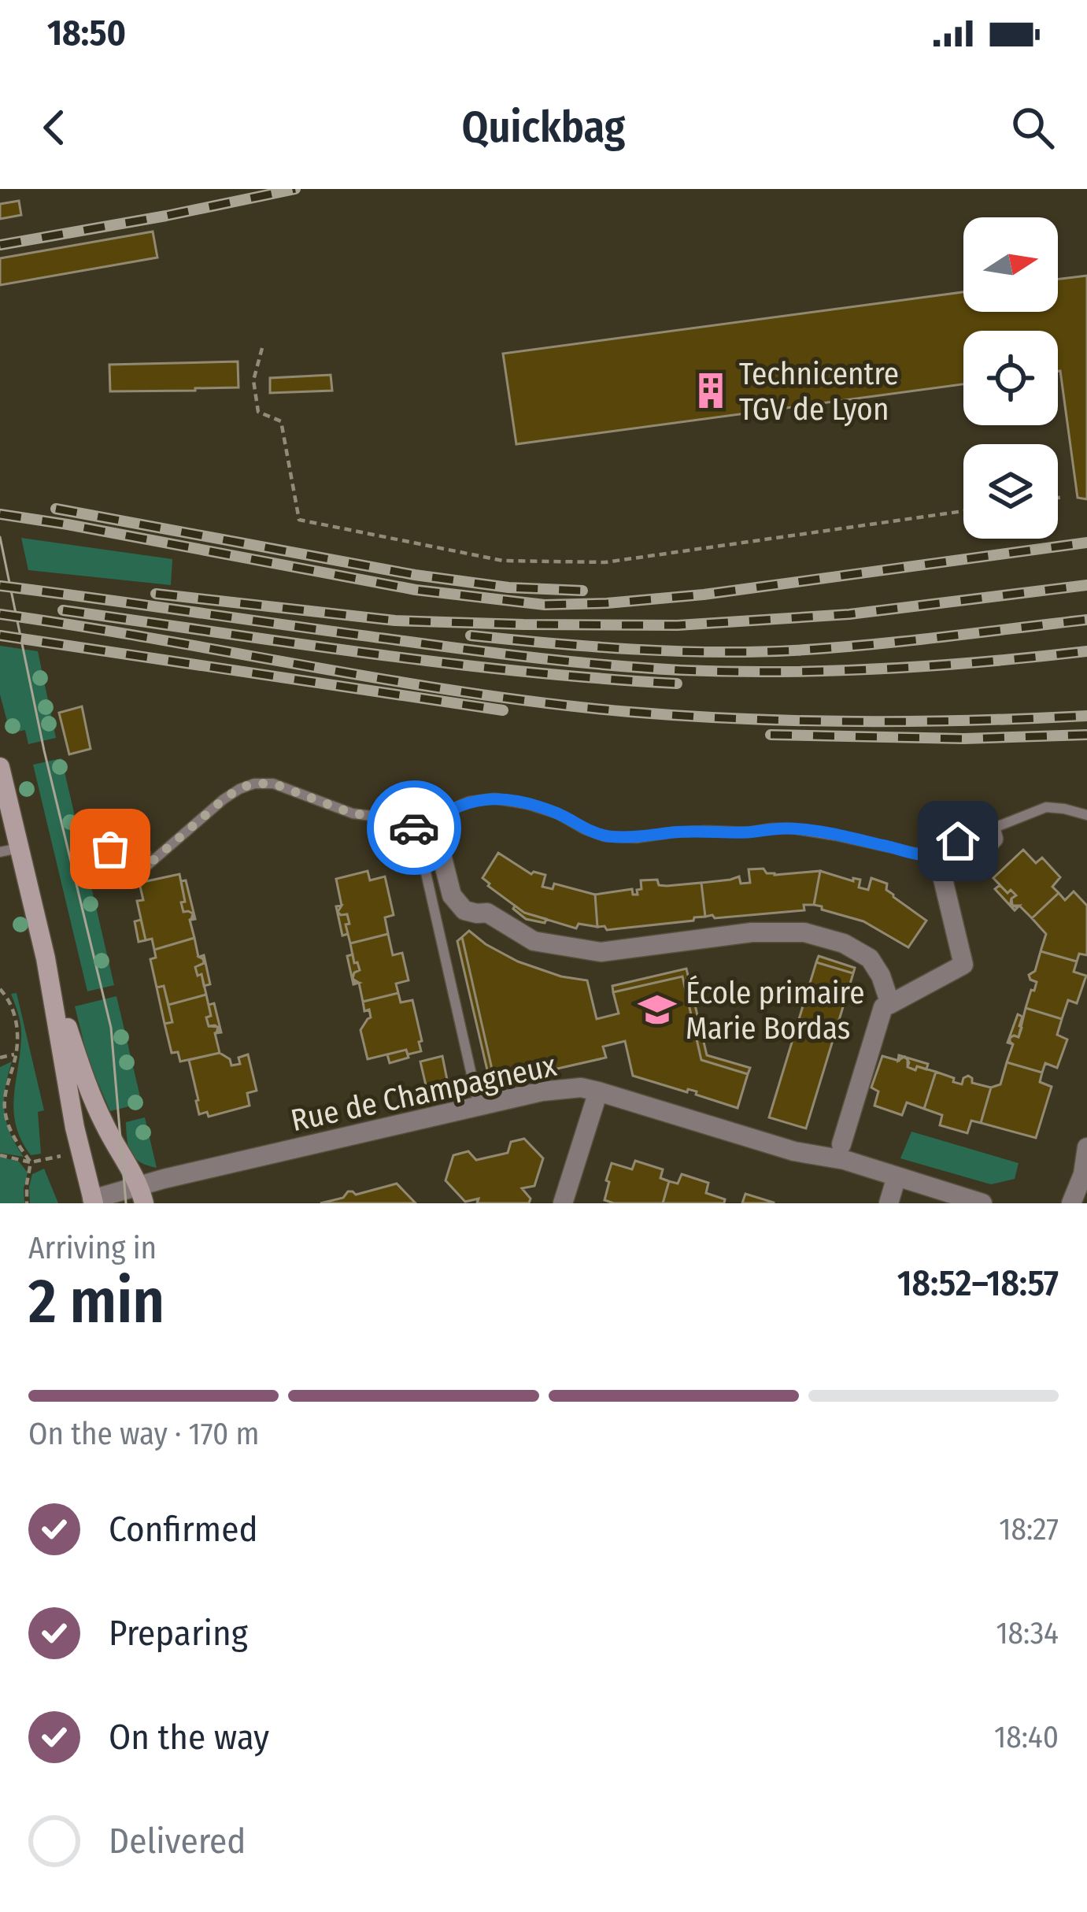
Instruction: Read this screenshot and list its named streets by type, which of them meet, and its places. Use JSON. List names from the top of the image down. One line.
{"streets":{"street":["Rue de Champagneux"]},"places":{"building":["Technicentre TGV de Lyon"],"school or university":["École primaire Marie Bordas"]},"north":"right","page":{"status":"18:50","header":"Quickbag","heading":["2 min","Arriving in","18:52–18:57"],"bar":"On the way · 170 m","list":[["Confirmed","18:27"],["Preparing","18:34"],["On the way","18:40"],"Delivered"]}}
